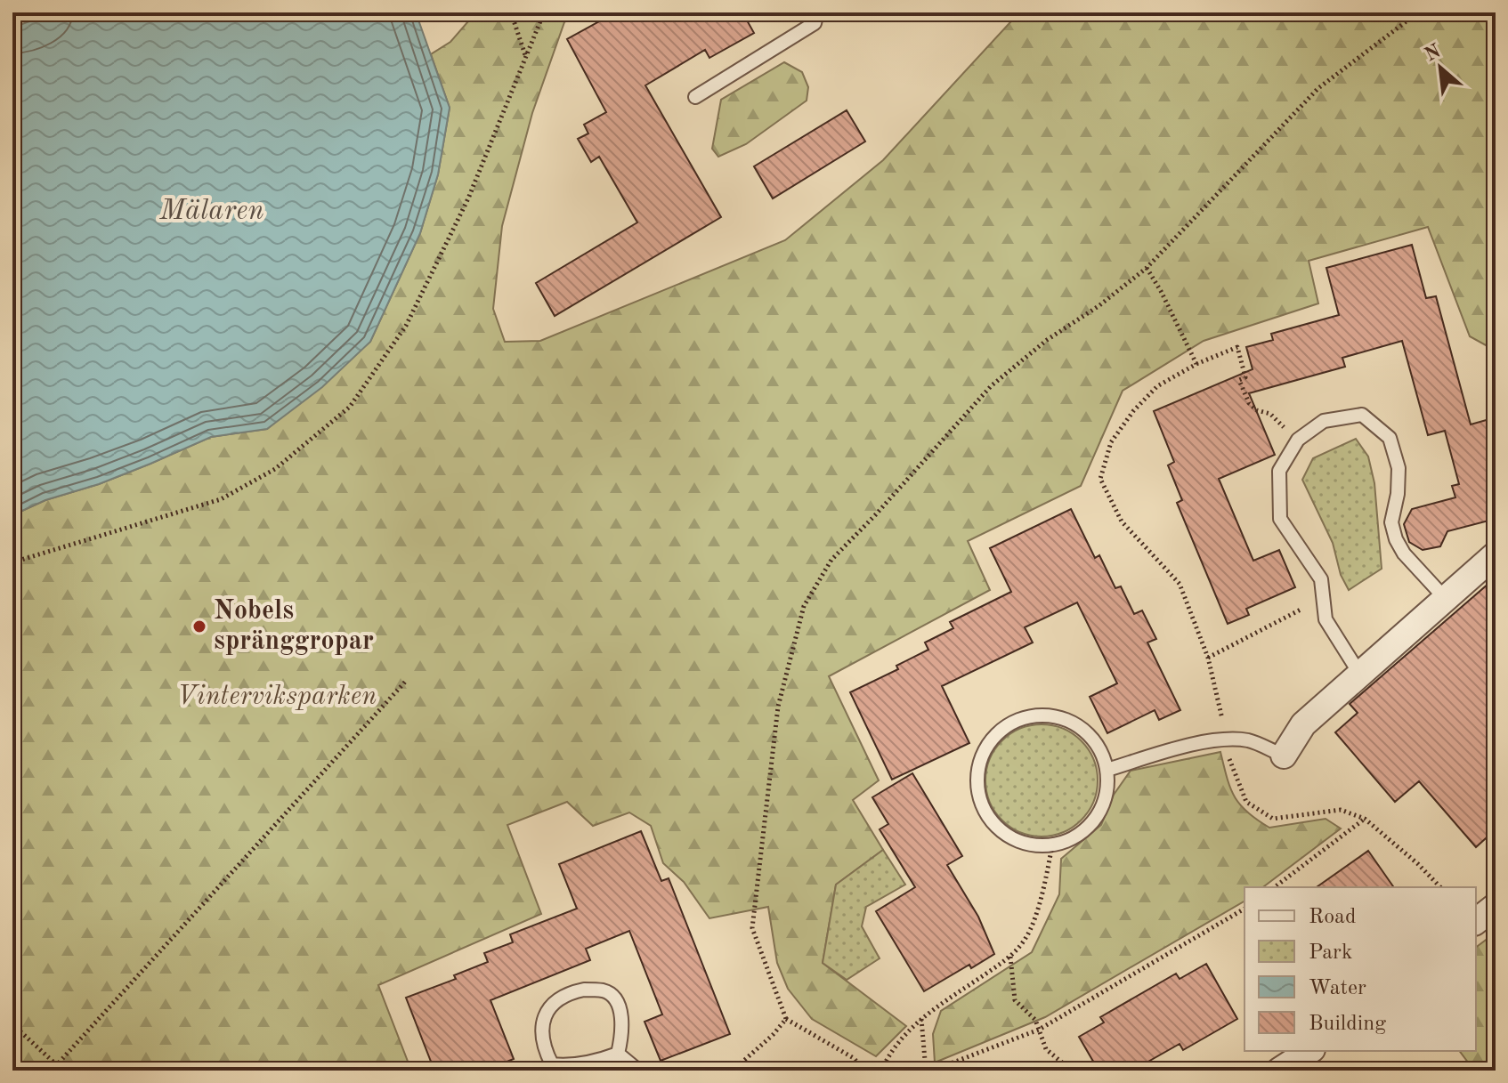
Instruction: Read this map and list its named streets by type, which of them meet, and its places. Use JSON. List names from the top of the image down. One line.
{"water":["Mälaren"],"parks":["Vinterviksparken"],"places":["Nobels spränggropar"],"legend":["Road","Park","Water","Building"],"north":"top left"}
